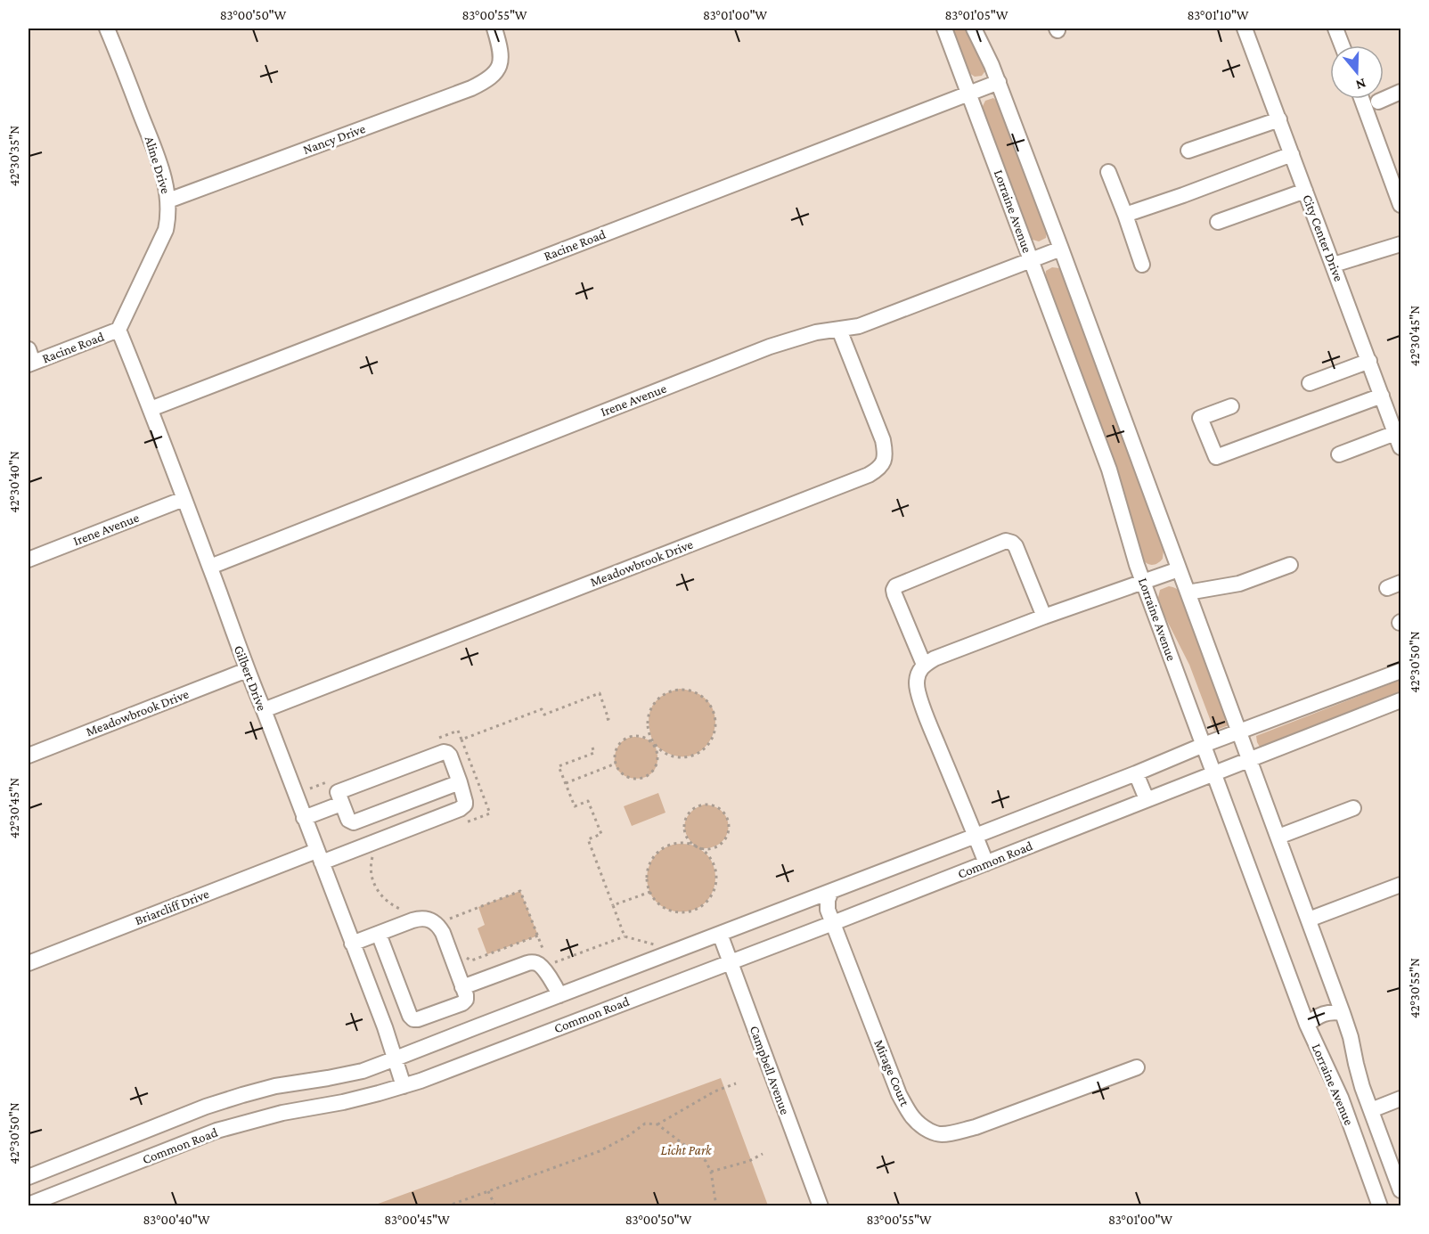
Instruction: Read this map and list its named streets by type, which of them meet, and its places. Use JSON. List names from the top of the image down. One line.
{"streets":{"street":["Nancy Drive","Aline Drive","Lorraine Avenue","City Center Drive","Racine Road","Irene Avenue","Meadowbrook Drive","Gilbert Drive","Common Road","Briarcliff Drive","Campbell Avenue","Mirage Court"]},"crossings":[["Nancy Drive","Aline Drive"],["Aline Drive","Racine Road"],["Aline Drive","Gilbert Drive"],["Lorraine Avenue","Racine Road"],["Lorraine Avenue","Irene Avenue"],["Lorraine Avenue","Common Road"],["Racine Road","Gilbert Drive"],["Irene Avenue","Meadowbrook Drive"],["Irene Avenue","Gilbert Drive"],["Meadowbrook Drive","Gilbert Drive"],["Gilbert Drive","Common Road"],["Gilbert Drive","Briarcliff Drive"],["Common Road","Campbell Avenue"],["Common Road","Mirage Court"]],"parks":["Licht Park"],"north":"bottom","coordinates":["83°00'50\"W","83°00'55\"W","83°01'00\"W","83°01'05\"W","83°01'10\"W","42°30'35\"N","42°30'45\"N","42°30'40\"N","42°30'50\"N","42°30'55\"N","83°00'40\"W","83°00'45\"W"]}
